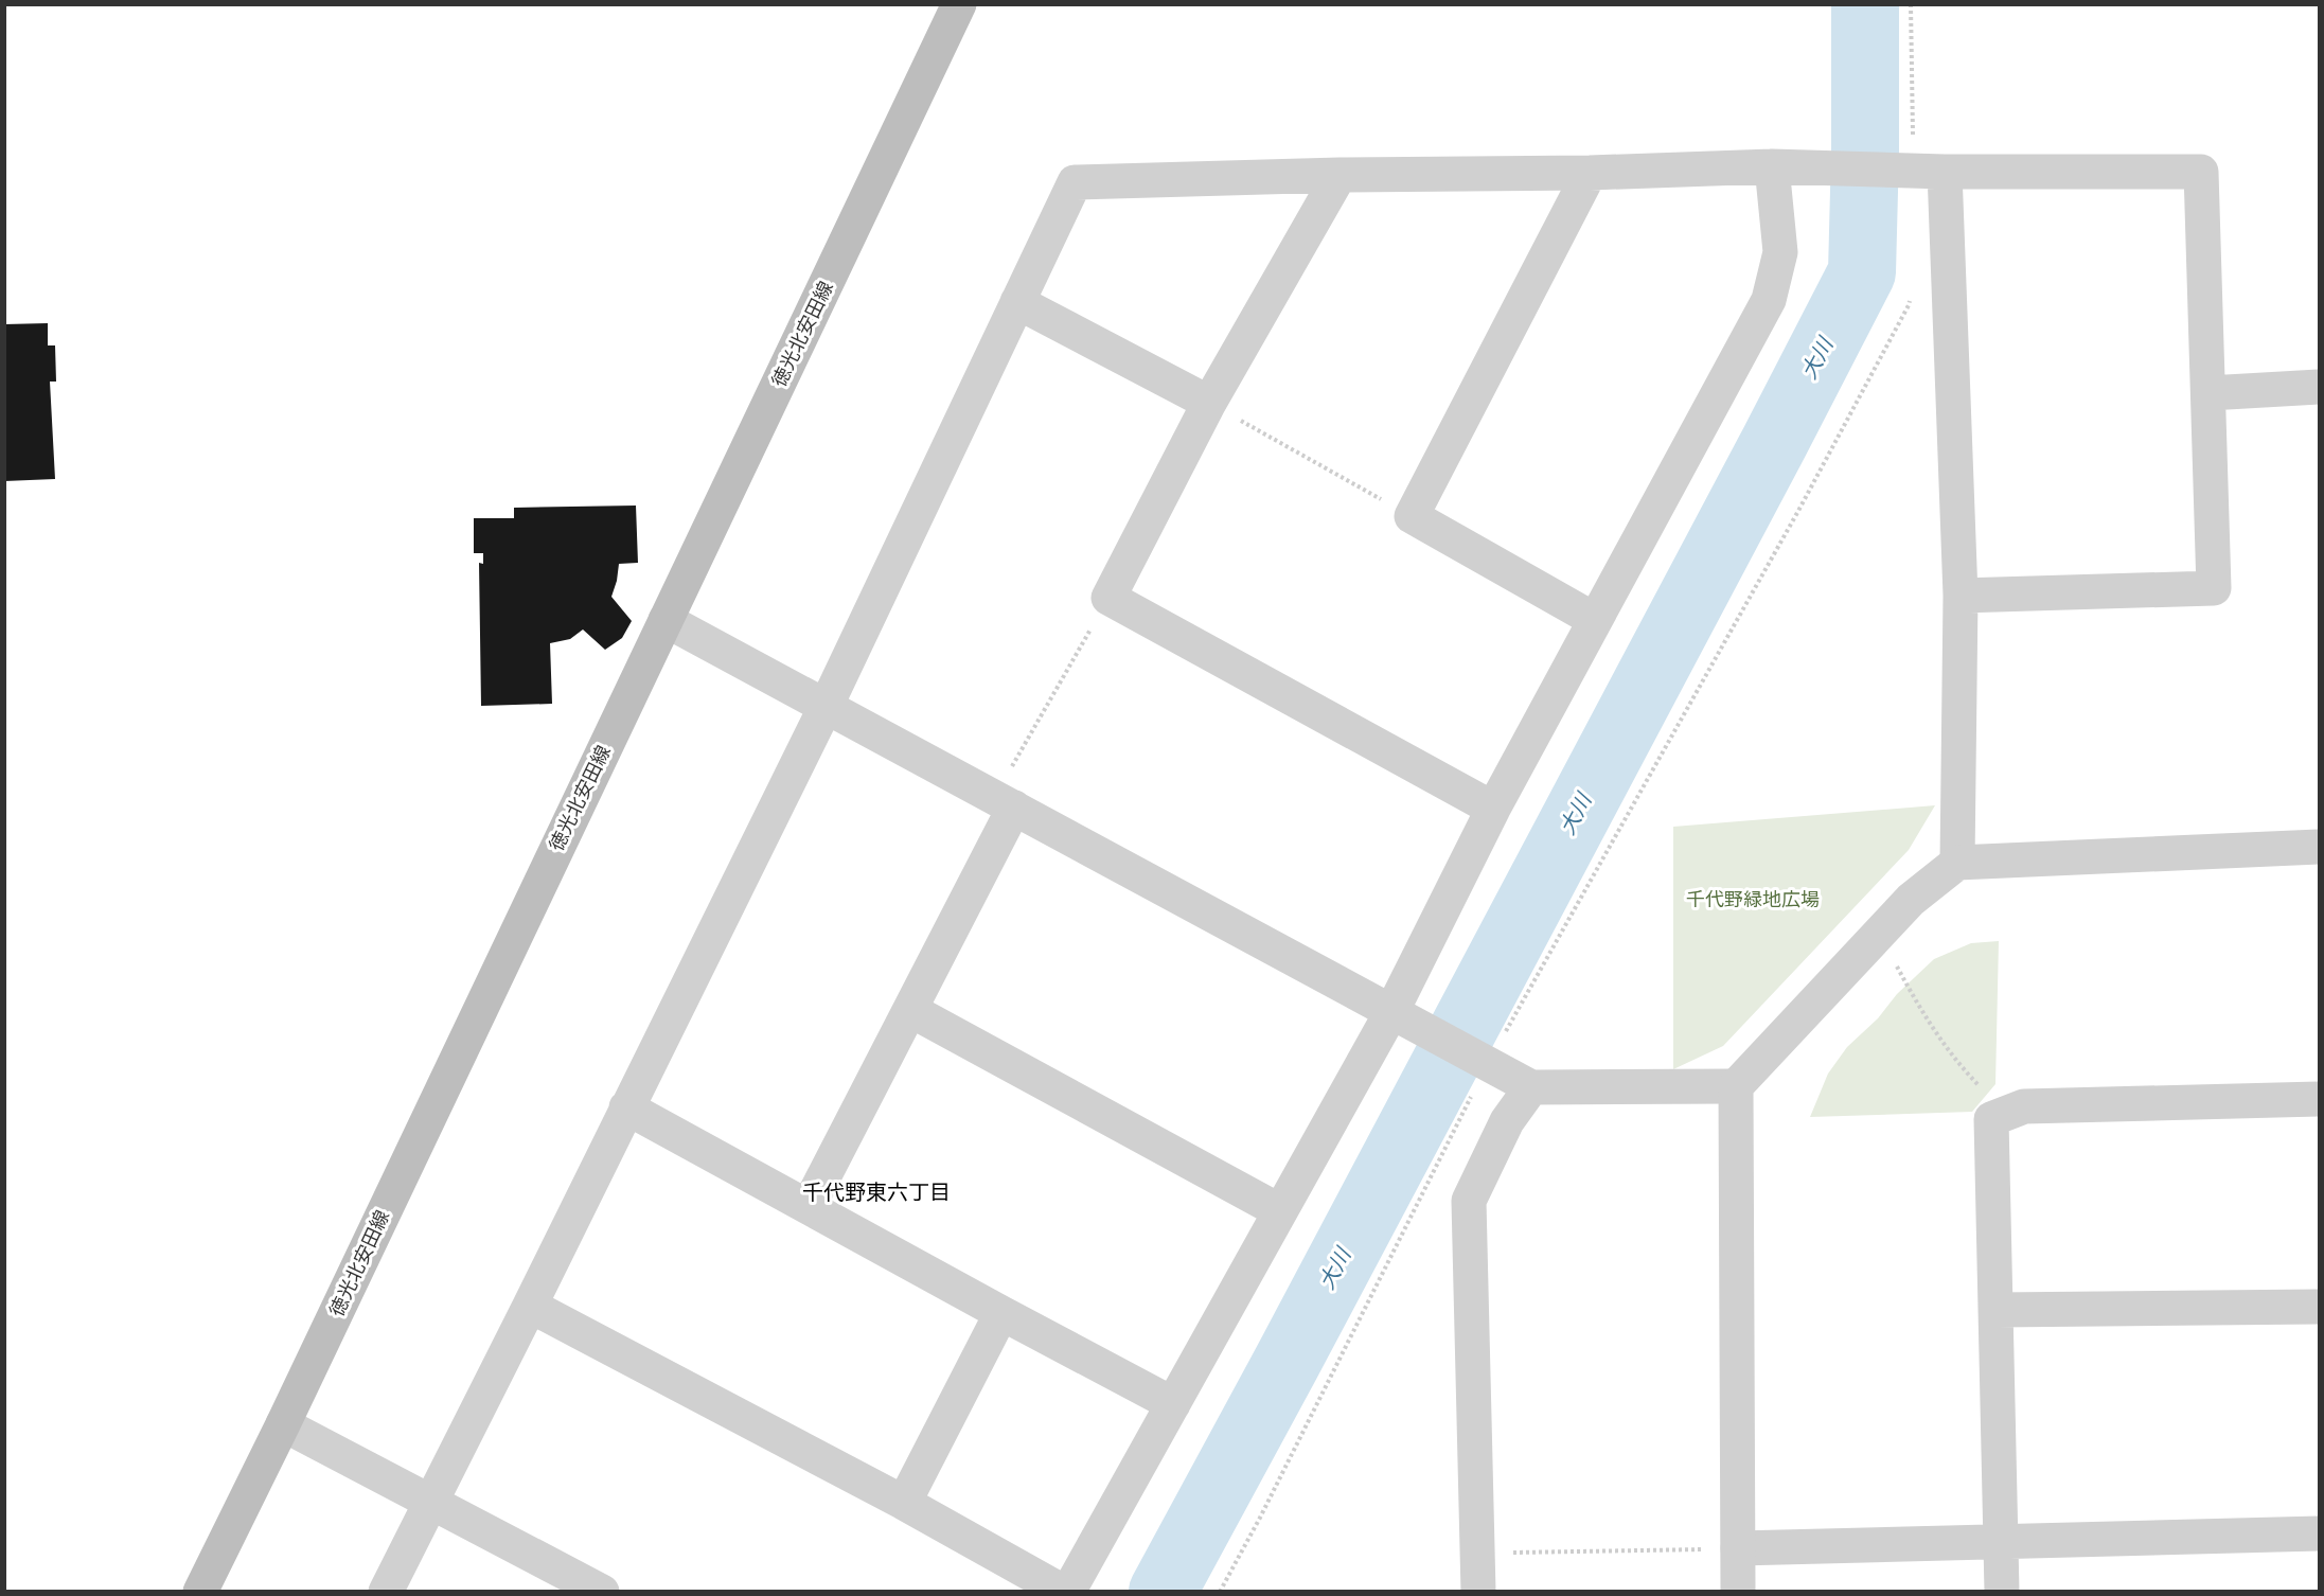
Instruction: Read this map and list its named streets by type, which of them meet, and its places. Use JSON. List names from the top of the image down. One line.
{"streets":{"main road":["徳光北安田線"]},"districts":["千代野東六丁目"],"water":["大川"],"parks":["千代野緑地広場"]}
